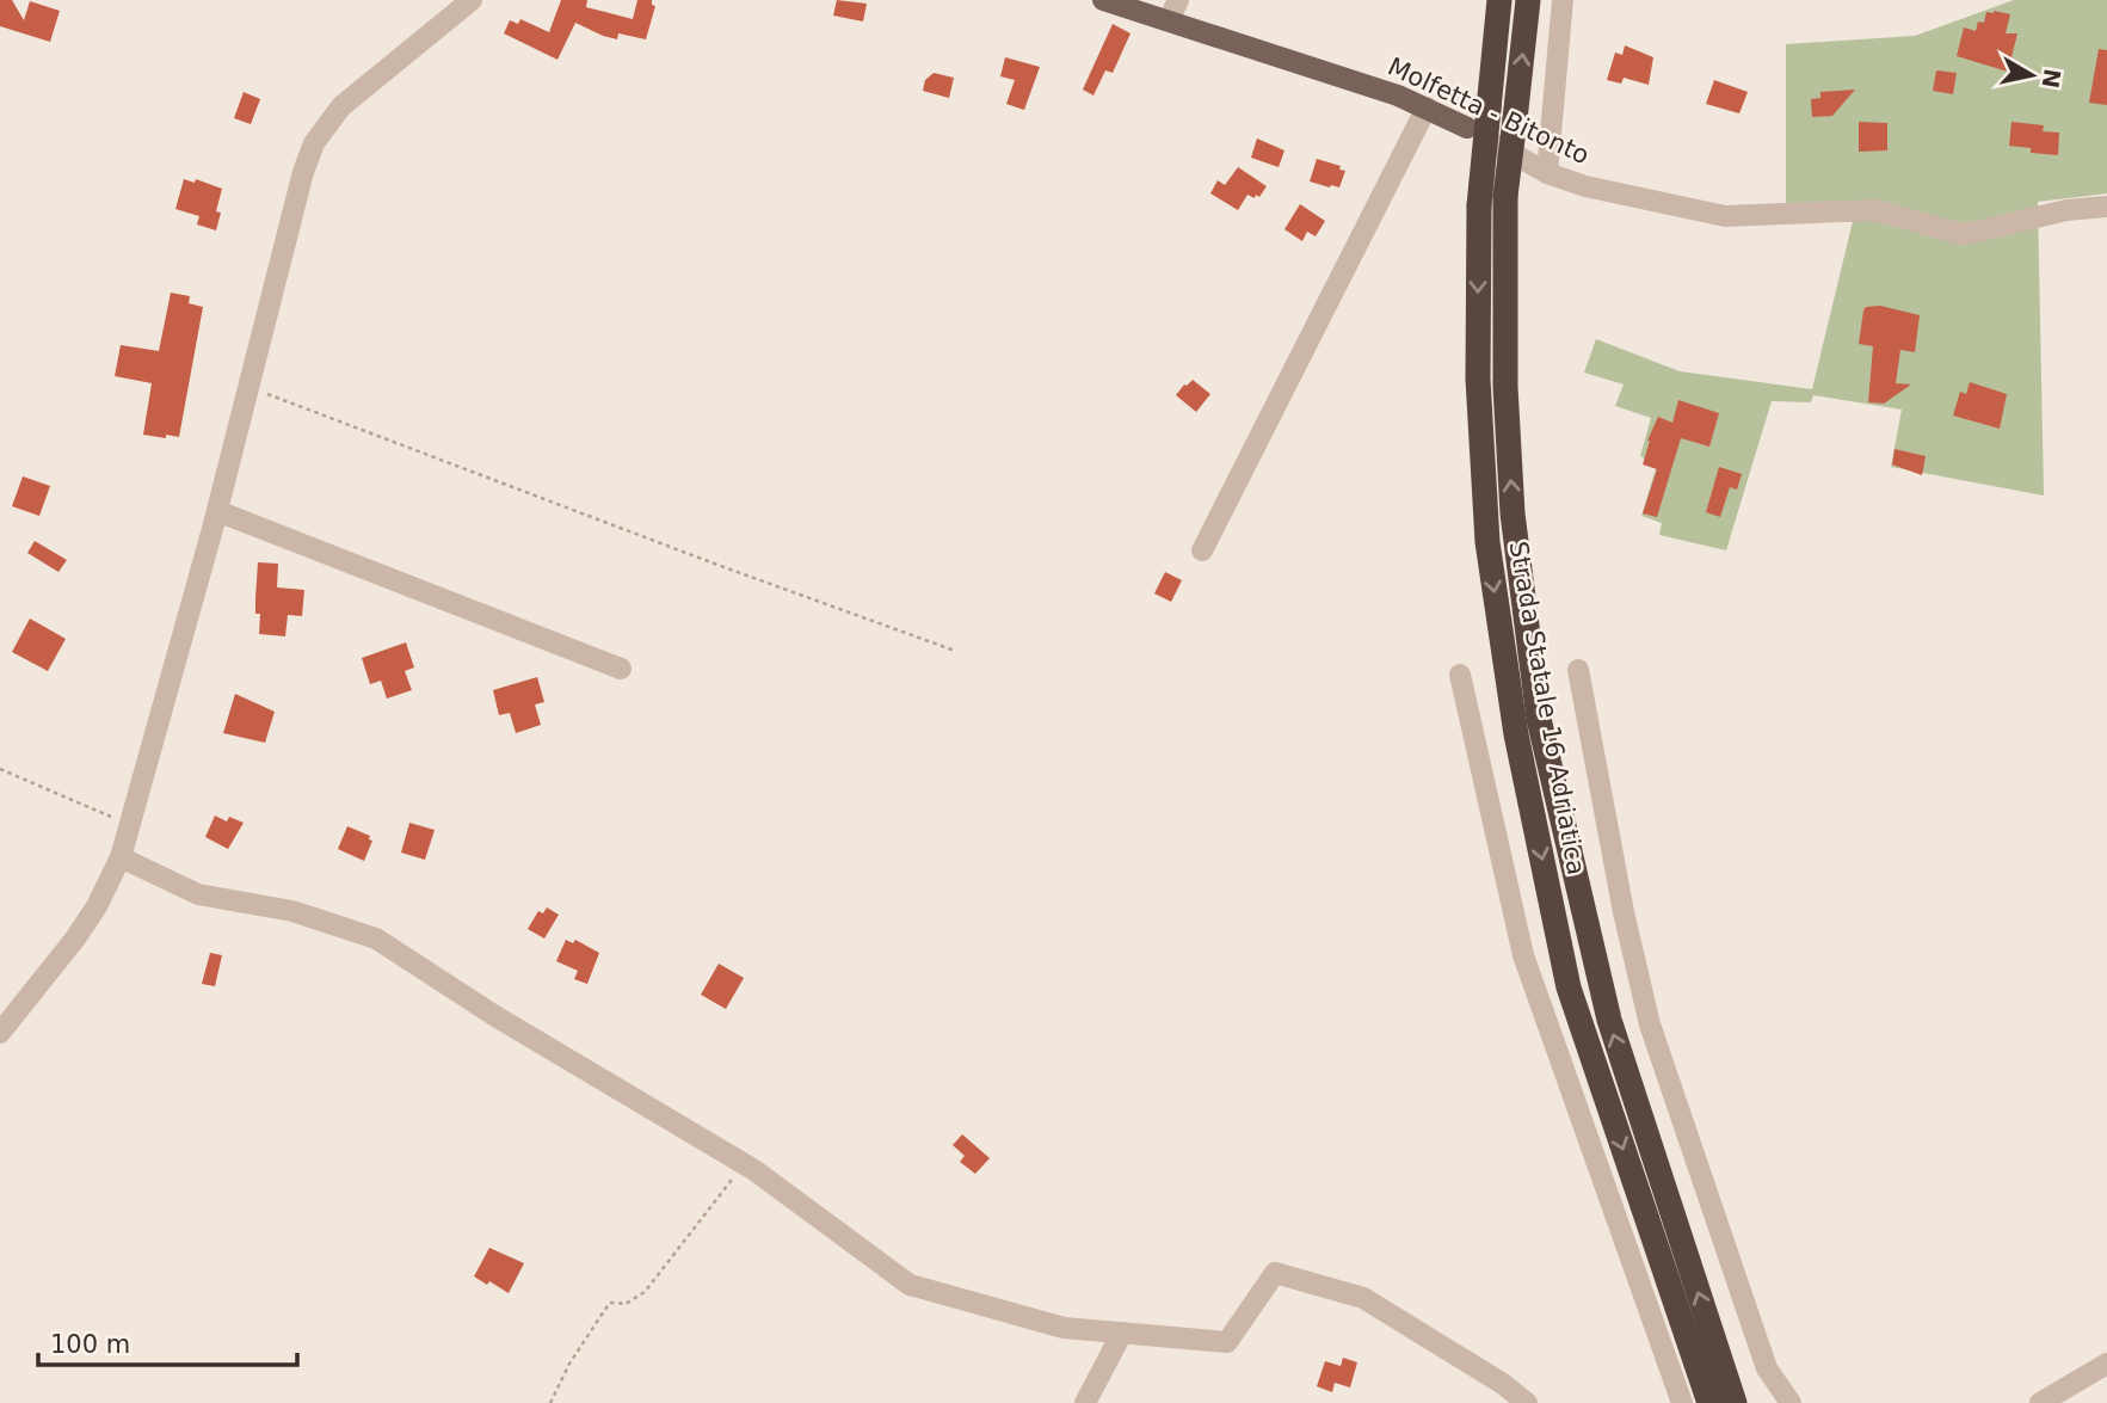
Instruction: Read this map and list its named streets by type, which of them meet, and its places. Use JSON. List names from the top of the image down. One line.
{"streets":{"highway":["Strada Statale 16 Adriatica"],"main road":["Molfetta - Bitonto"]},"scale_bar":"100 m","north":"right"}
